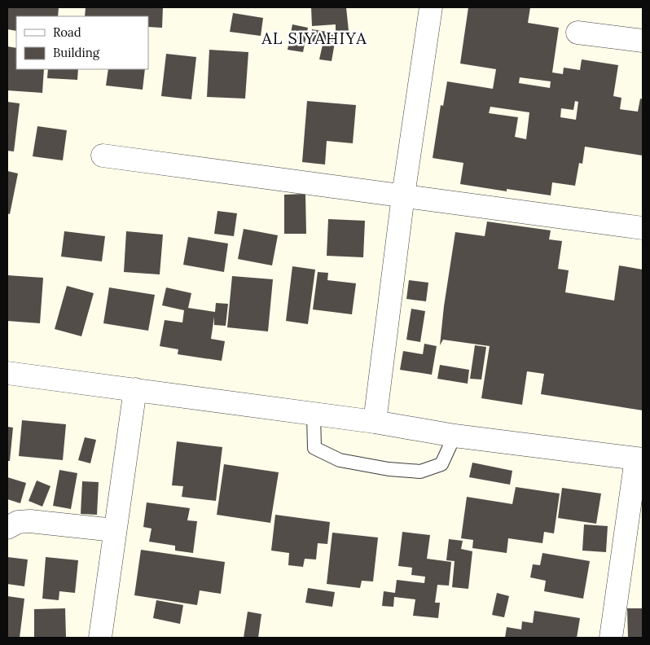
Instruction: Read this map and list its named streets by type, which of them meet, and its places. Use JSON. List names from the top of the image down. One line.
{"districts":["AL SIYAHIYA"],"legend":["Road","Building"]}
